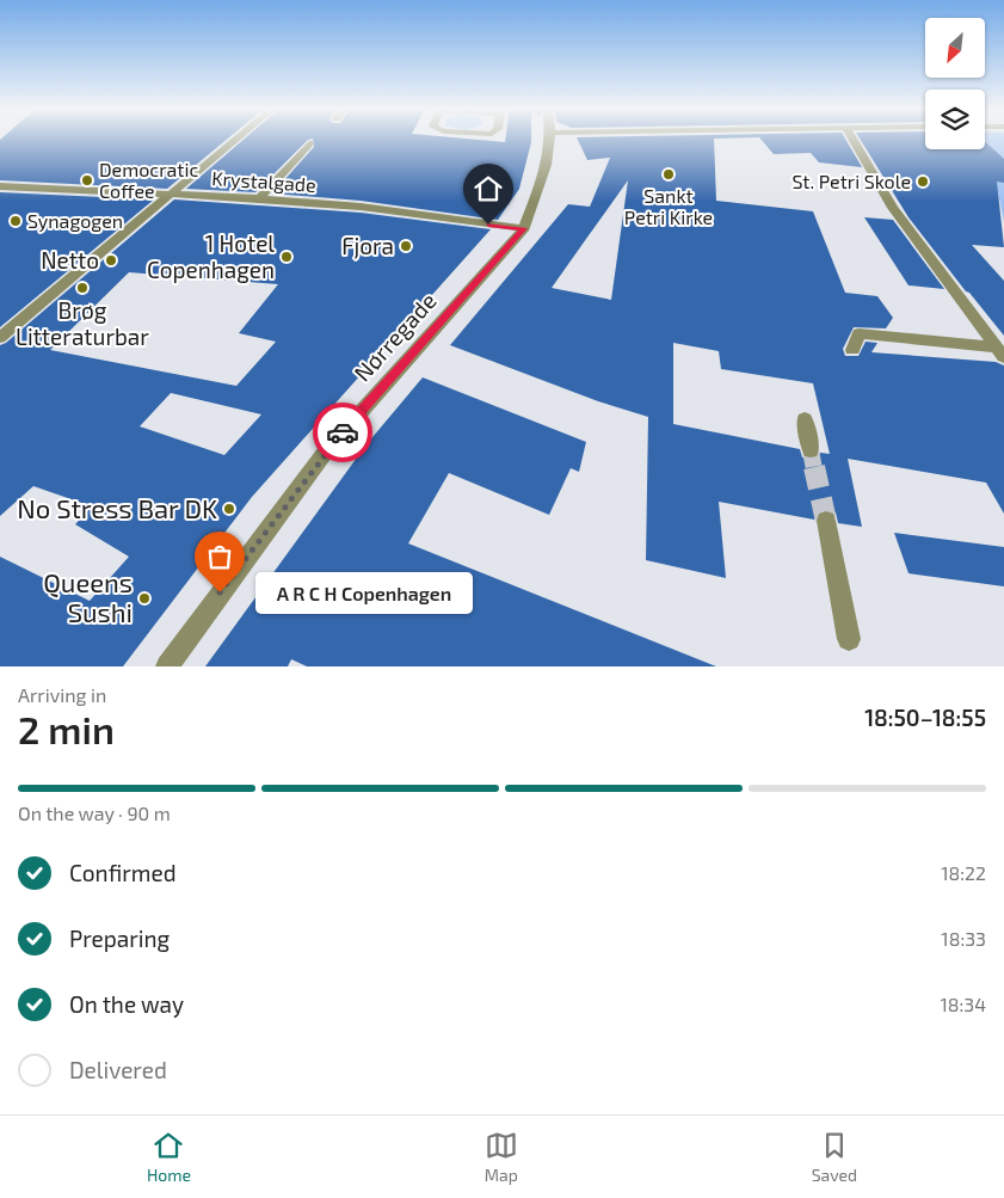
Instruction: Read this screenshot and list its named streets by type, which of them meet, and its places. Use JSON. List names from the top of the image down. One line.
{"streets":{"street":["Krystalgade","Nørregade"]},"crossings":[["Krystalgade","Nørregade"]],"places":["Sankt Petri Kirke","Democratic Coffee","St. Petri Skole","Synagogen","Fjora","1 Hotel Copenhagen","Netto","Brøg Litteraturbar","No Stress Bar DK","A R C H Copenhagen","Queens Sushi"],"north":"bottom left","page":{"bubble":"A R C H Copenhagen","heading":["2 min","Arriving in","18:50–18:55"],"bar":"On the way · 90 m","list":[["Confirmed","18:22"],["Preparing","18:33"],["On the way","18:34"],"Delivered"],"tabs":["Home","Map","Saved"]}}
